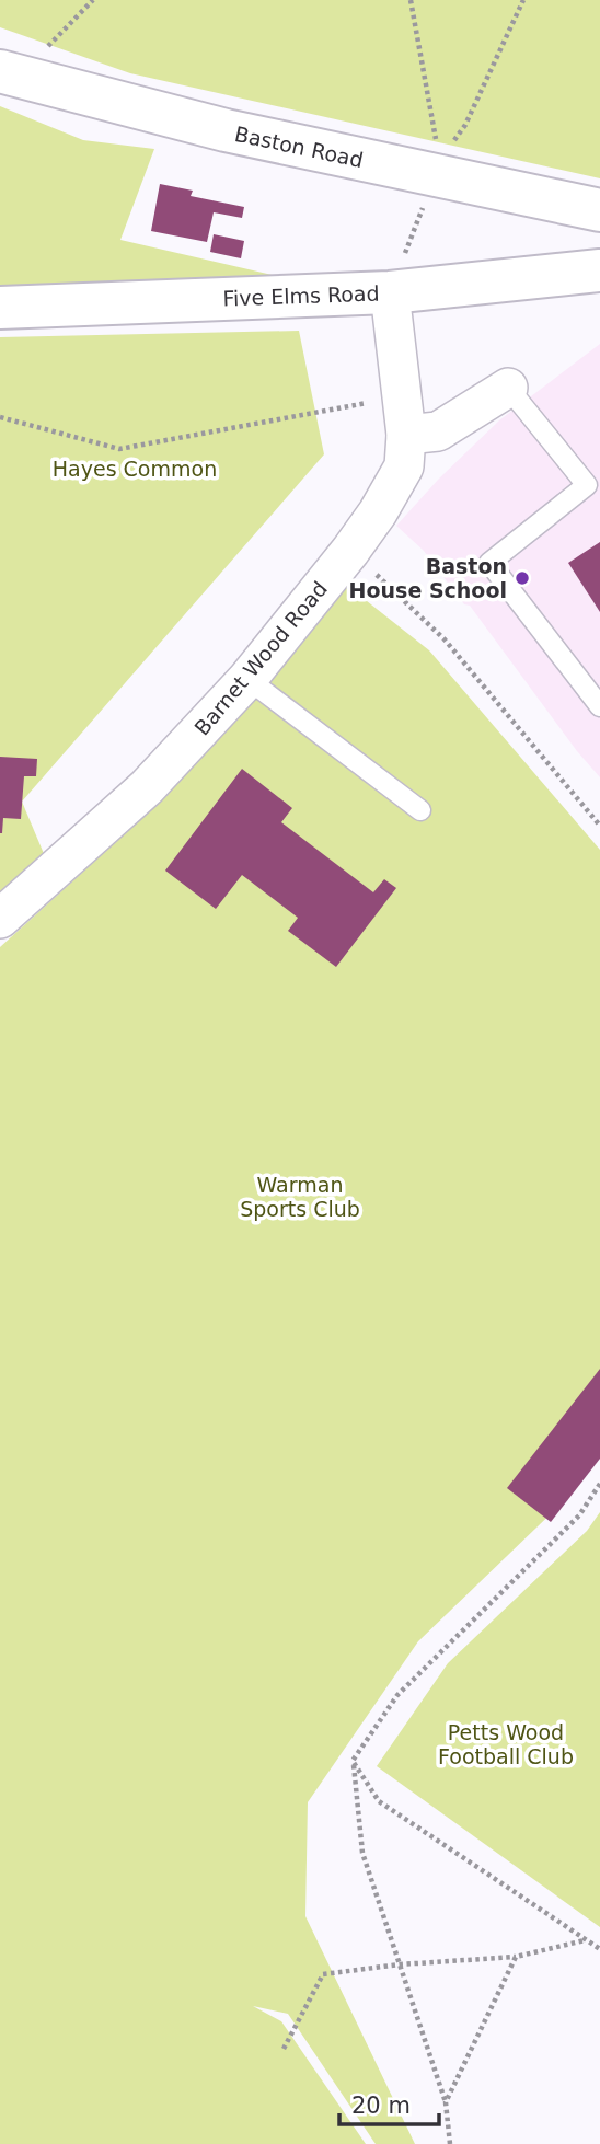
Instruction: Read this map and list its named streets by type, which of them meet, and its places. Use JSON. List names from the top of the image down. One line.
{"streets":{"main road":["Baston Road","Five Elms Road"],"street":["Barnet Wood Road"]},"crossings":[["Five Elms Road","Barnet Wood Road"]],"parks":["Hayes Common","Warman Sports Club","Petts Wood Football Club"],"places":["Baston House School"],"scale_bar":"20 m"}
